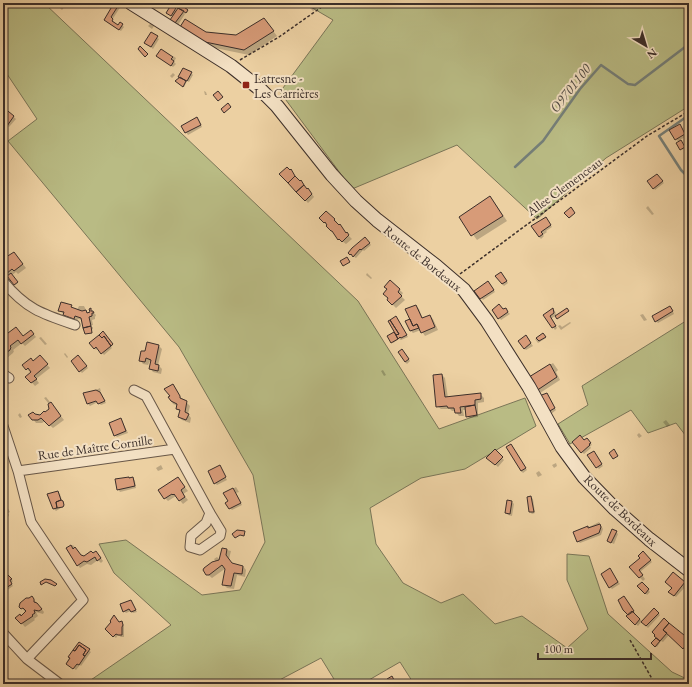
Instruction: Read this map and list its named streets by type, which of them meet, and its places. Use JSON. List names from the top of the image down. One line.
{"streets":{"street":["Route de Bordeaux","Rue de Maître Cornille"],"path":["Allee Clemenceau"]},"crossings":[["Allee Clemenceau","Route de Bordeaux"]],"water":["O9701100"],"places":{"transit":["Latresne - Les Carrières"]},"scale_bar":"100 m","north":"bottom right"}
